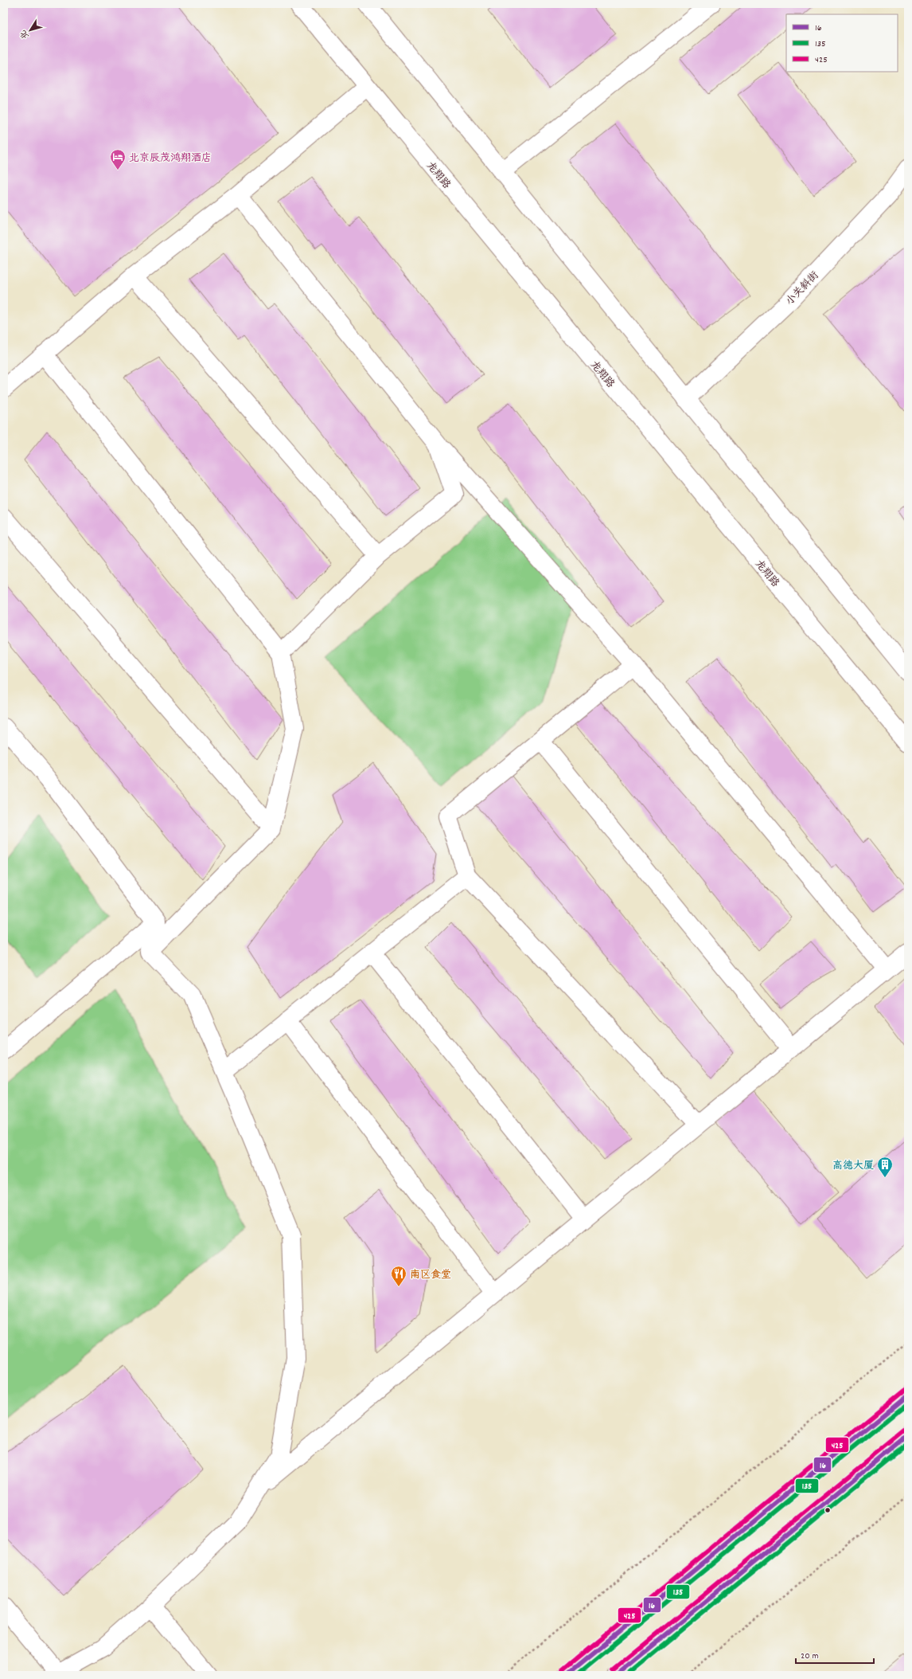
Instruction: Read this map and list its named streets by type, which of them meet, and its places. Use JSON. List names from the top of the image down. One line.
{"streets":{"street":["龙翔路","小关斜街"]},"places":{"hotel":["北京辰茂鸿翔酒店"],"building":["高德大厦"],"restaurant":["南区食堂"]},"lines":["transit line 425","transit line 16","transit line 135"],"legend":["16","135","425"],"scale_bar":"20 m","north":"bottom left"}
